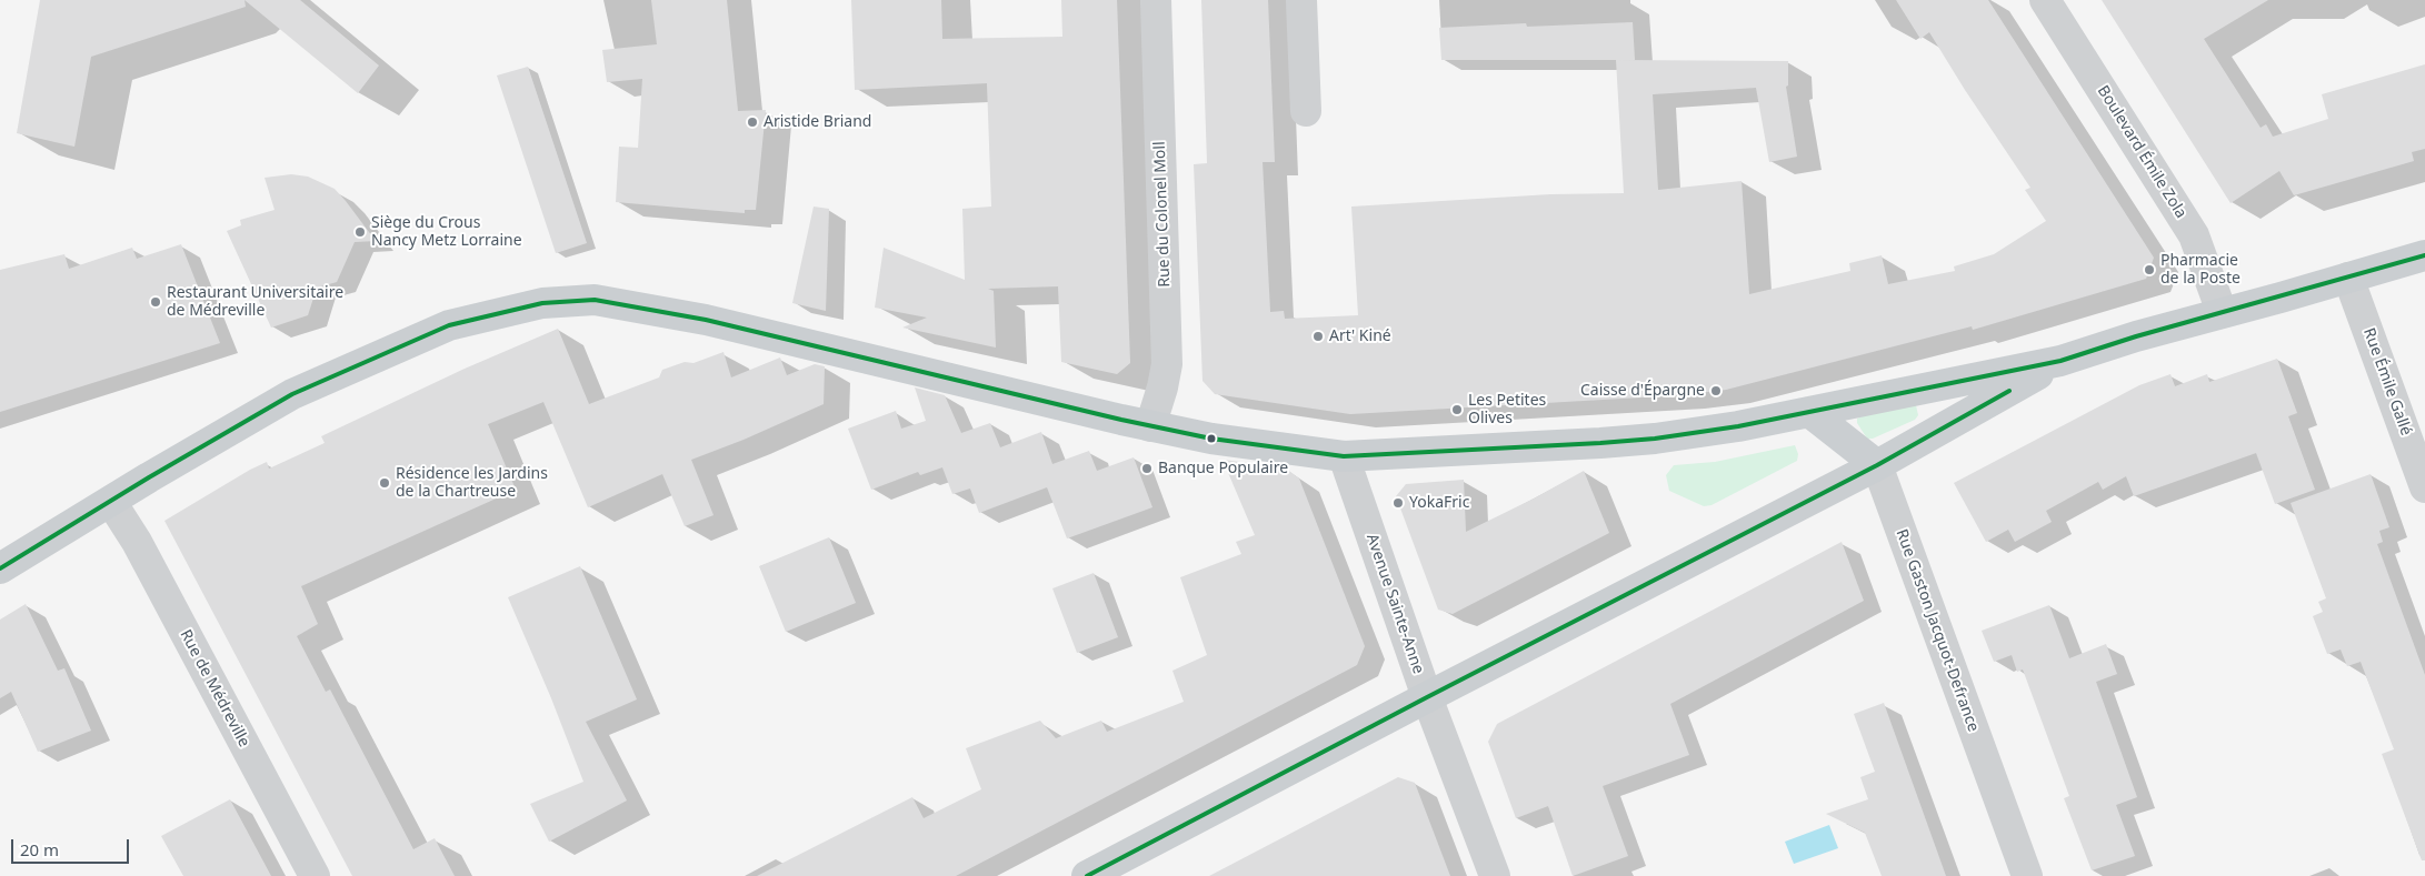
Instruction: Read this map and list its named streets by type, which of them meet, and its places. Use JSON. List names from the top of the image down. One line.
{"streets":{"street":["Boulevard Émile Zola","Rue du Colonel Moll","Rue Émile Gallé","Avenue Sainte-Anne","Rue Gaston Jacquot-Defrance","Rue de Médreville"]},"places":["Aristide Briand","Siège du Crous Nancy Metz Lorraine","Pharmacie de la Poste","Restaurant Universitaire de Médreville","Art' Kiné","Caisse d'Épargne","Les Petites Olives","Banque Populaire","Résidence les Jardins de la Chartreuse","YokaFric"],"scale_bar":"20 m"}
